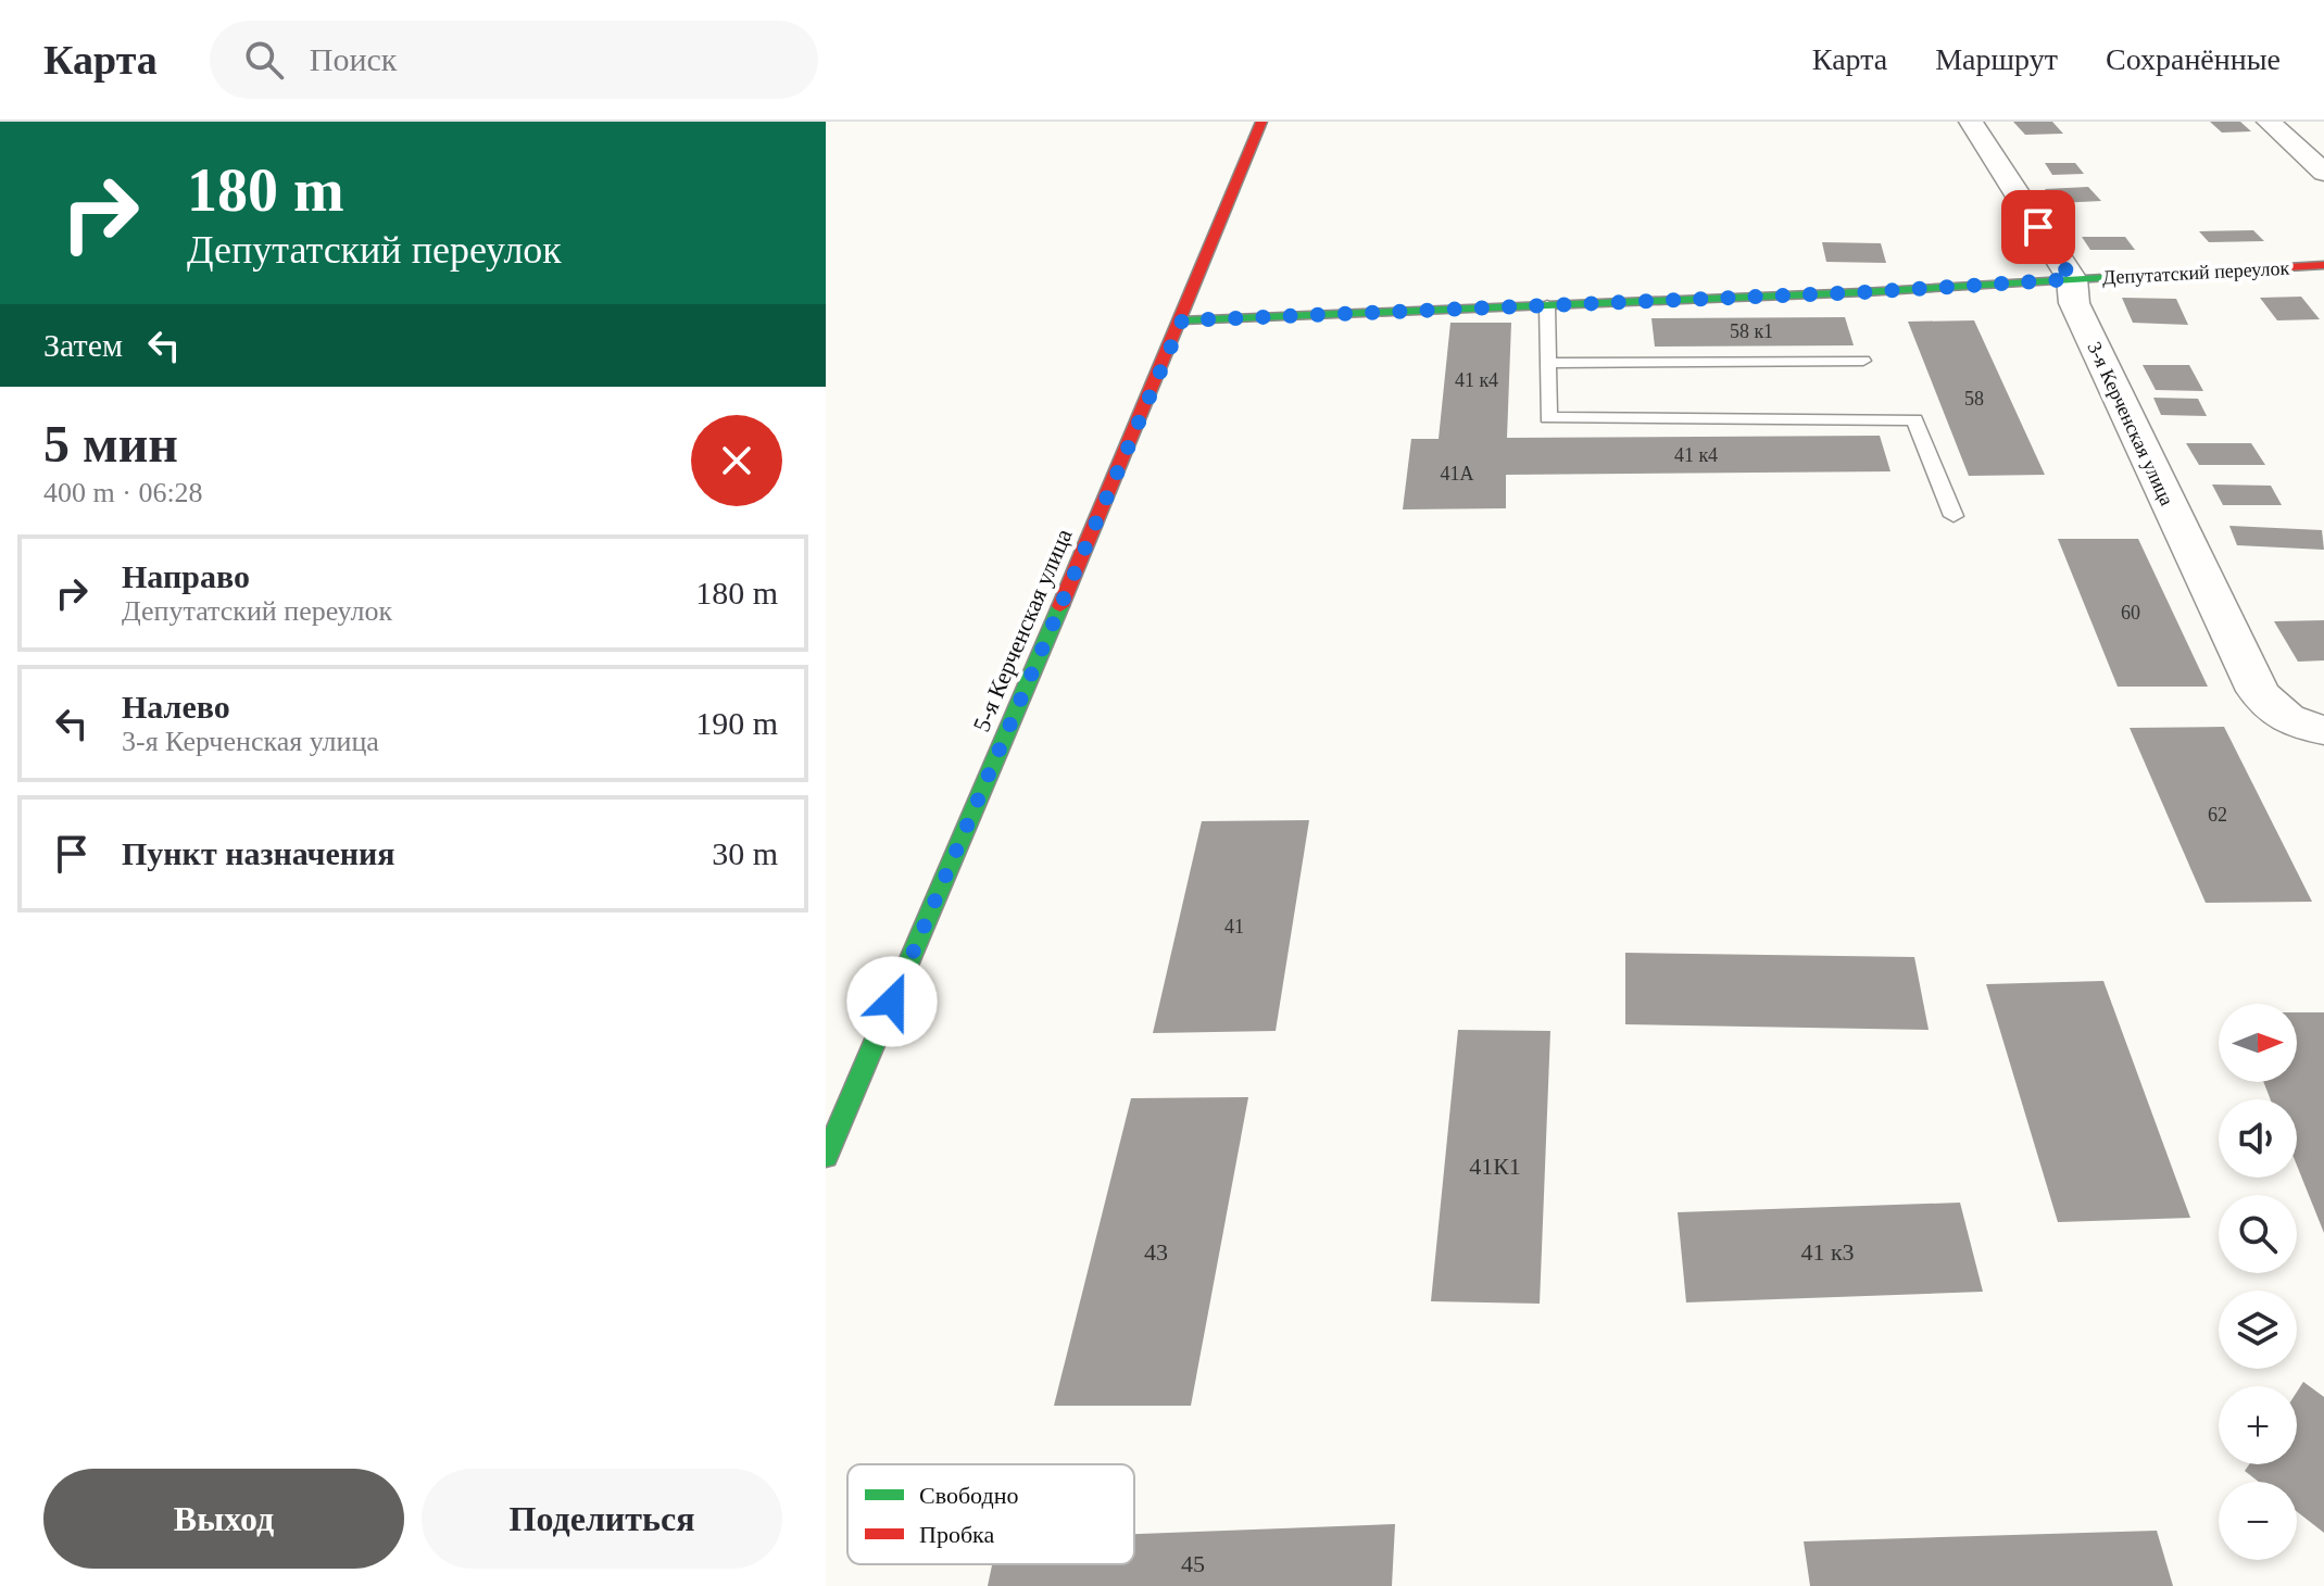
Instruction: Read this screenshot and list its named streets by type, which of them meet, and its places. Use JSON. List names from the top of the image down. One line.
{"streets":{"main road":["Депутатский переулок","5-я Керченская улица"],"street":["3-я Керченская улица"]},"crossings":[["Депутатский переулок","3-я Керченская улица"],["Депутатский переулок","5-я Керченская улица"]],"house_numbers":["58 к1","41 к4","58","41 к4","41А","60","62","41","41К1","43","41 к3","45"],"legend":["Свободно","Пробка"],"north":"right","page":{"header":"Карта","search":"Поиск","nav":["Карта","Маршрут","Сохранённые"],"turn":["180 m","Депутатский переулок"],"then":"Затем","heading":["5 мин","400 m · 06:28"],"list":[{"name":"Направо","note":"Депутатский переулок","value":"180 m"},{"name":"Налево","note":"3-я Керченская улица","value":"190 m"},{"name":"Пункт назначения","value":"30 m"}],"map_buttons":["+","−"],"buttons":["Выход","Поделиться"]}}
